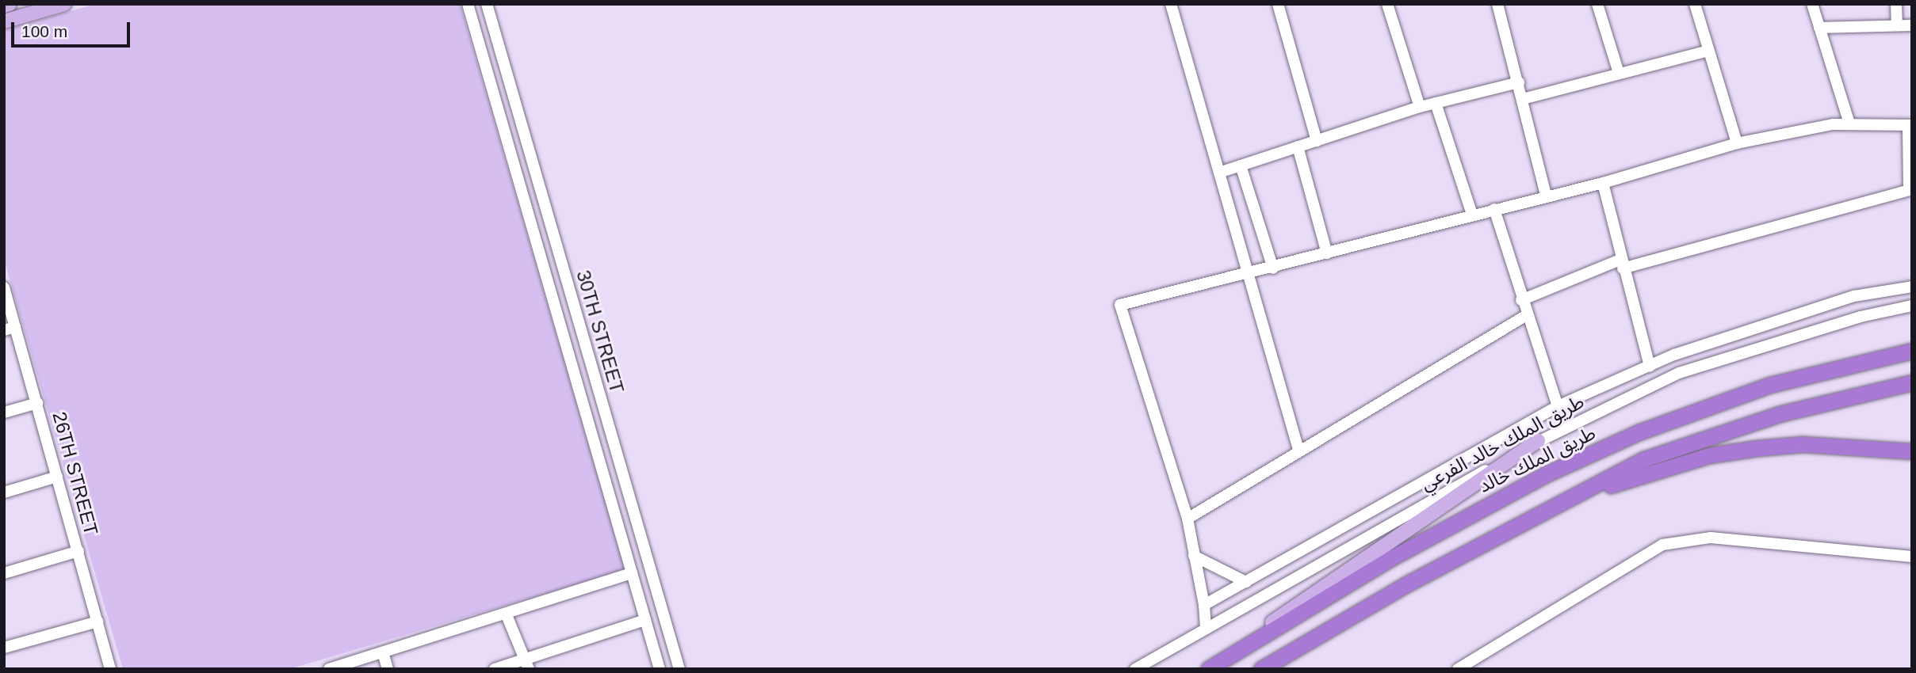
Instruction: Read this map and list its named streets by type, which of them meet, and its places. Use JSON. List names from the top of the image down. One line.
{"streets":{"highway":["طريق الملك خالد"],"street":["30TH STREET","طريق الملك خالد الفرعي","26TH STREET"]},"scale_bar":"100 m"}
